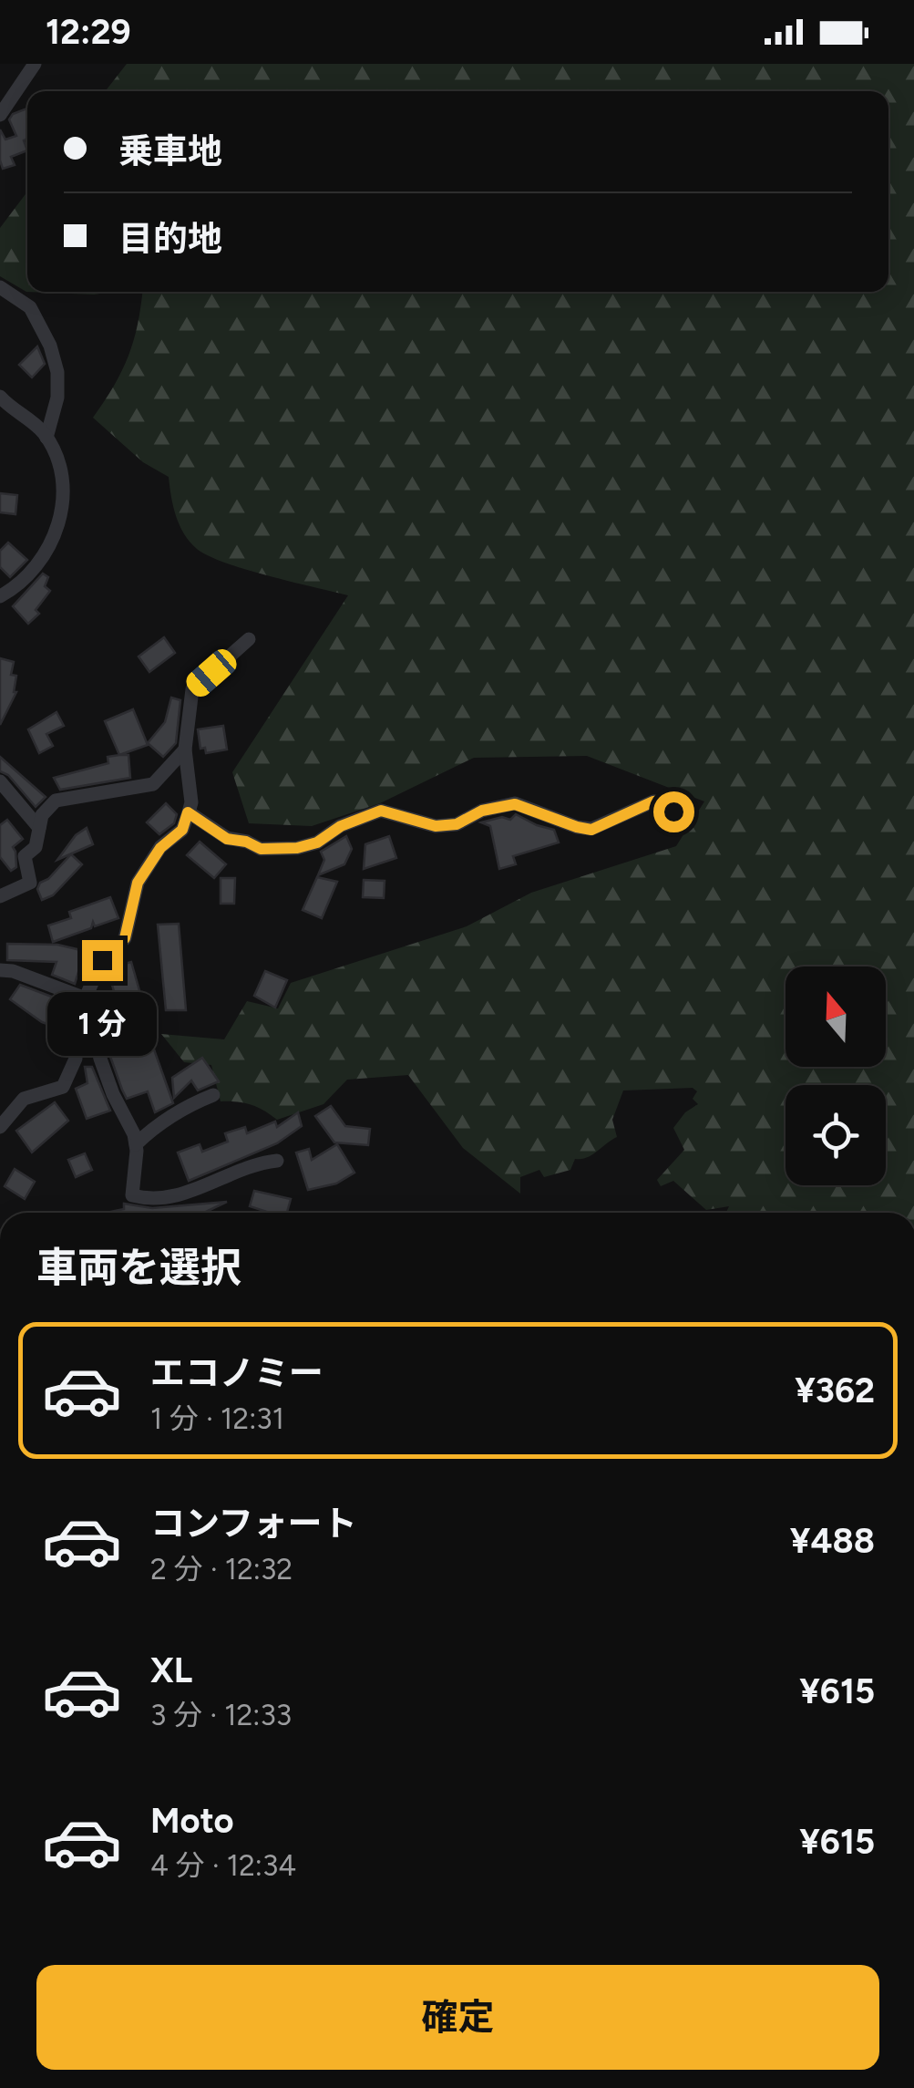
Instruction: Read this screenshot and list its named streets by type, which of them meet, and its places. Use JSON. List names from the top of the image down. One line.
{"north":"top","page":{"status":"12:29","banner":["乗車地","目的地"],"bubble":"1 分","heading":"車両を選択","list":[{"name":"エコノミー","note":"1 分 · 12:31","value":"¥362"},{"name":"コンフォート","note":"2 分 · 12:32","value":"¥488"},{"name":"XL","note":"3 分 · 12:33","value":"¥615"},{"name":"Moto","note":"4 分 · 12:34","value":"¥615"}],"buttons":"確定"}}
